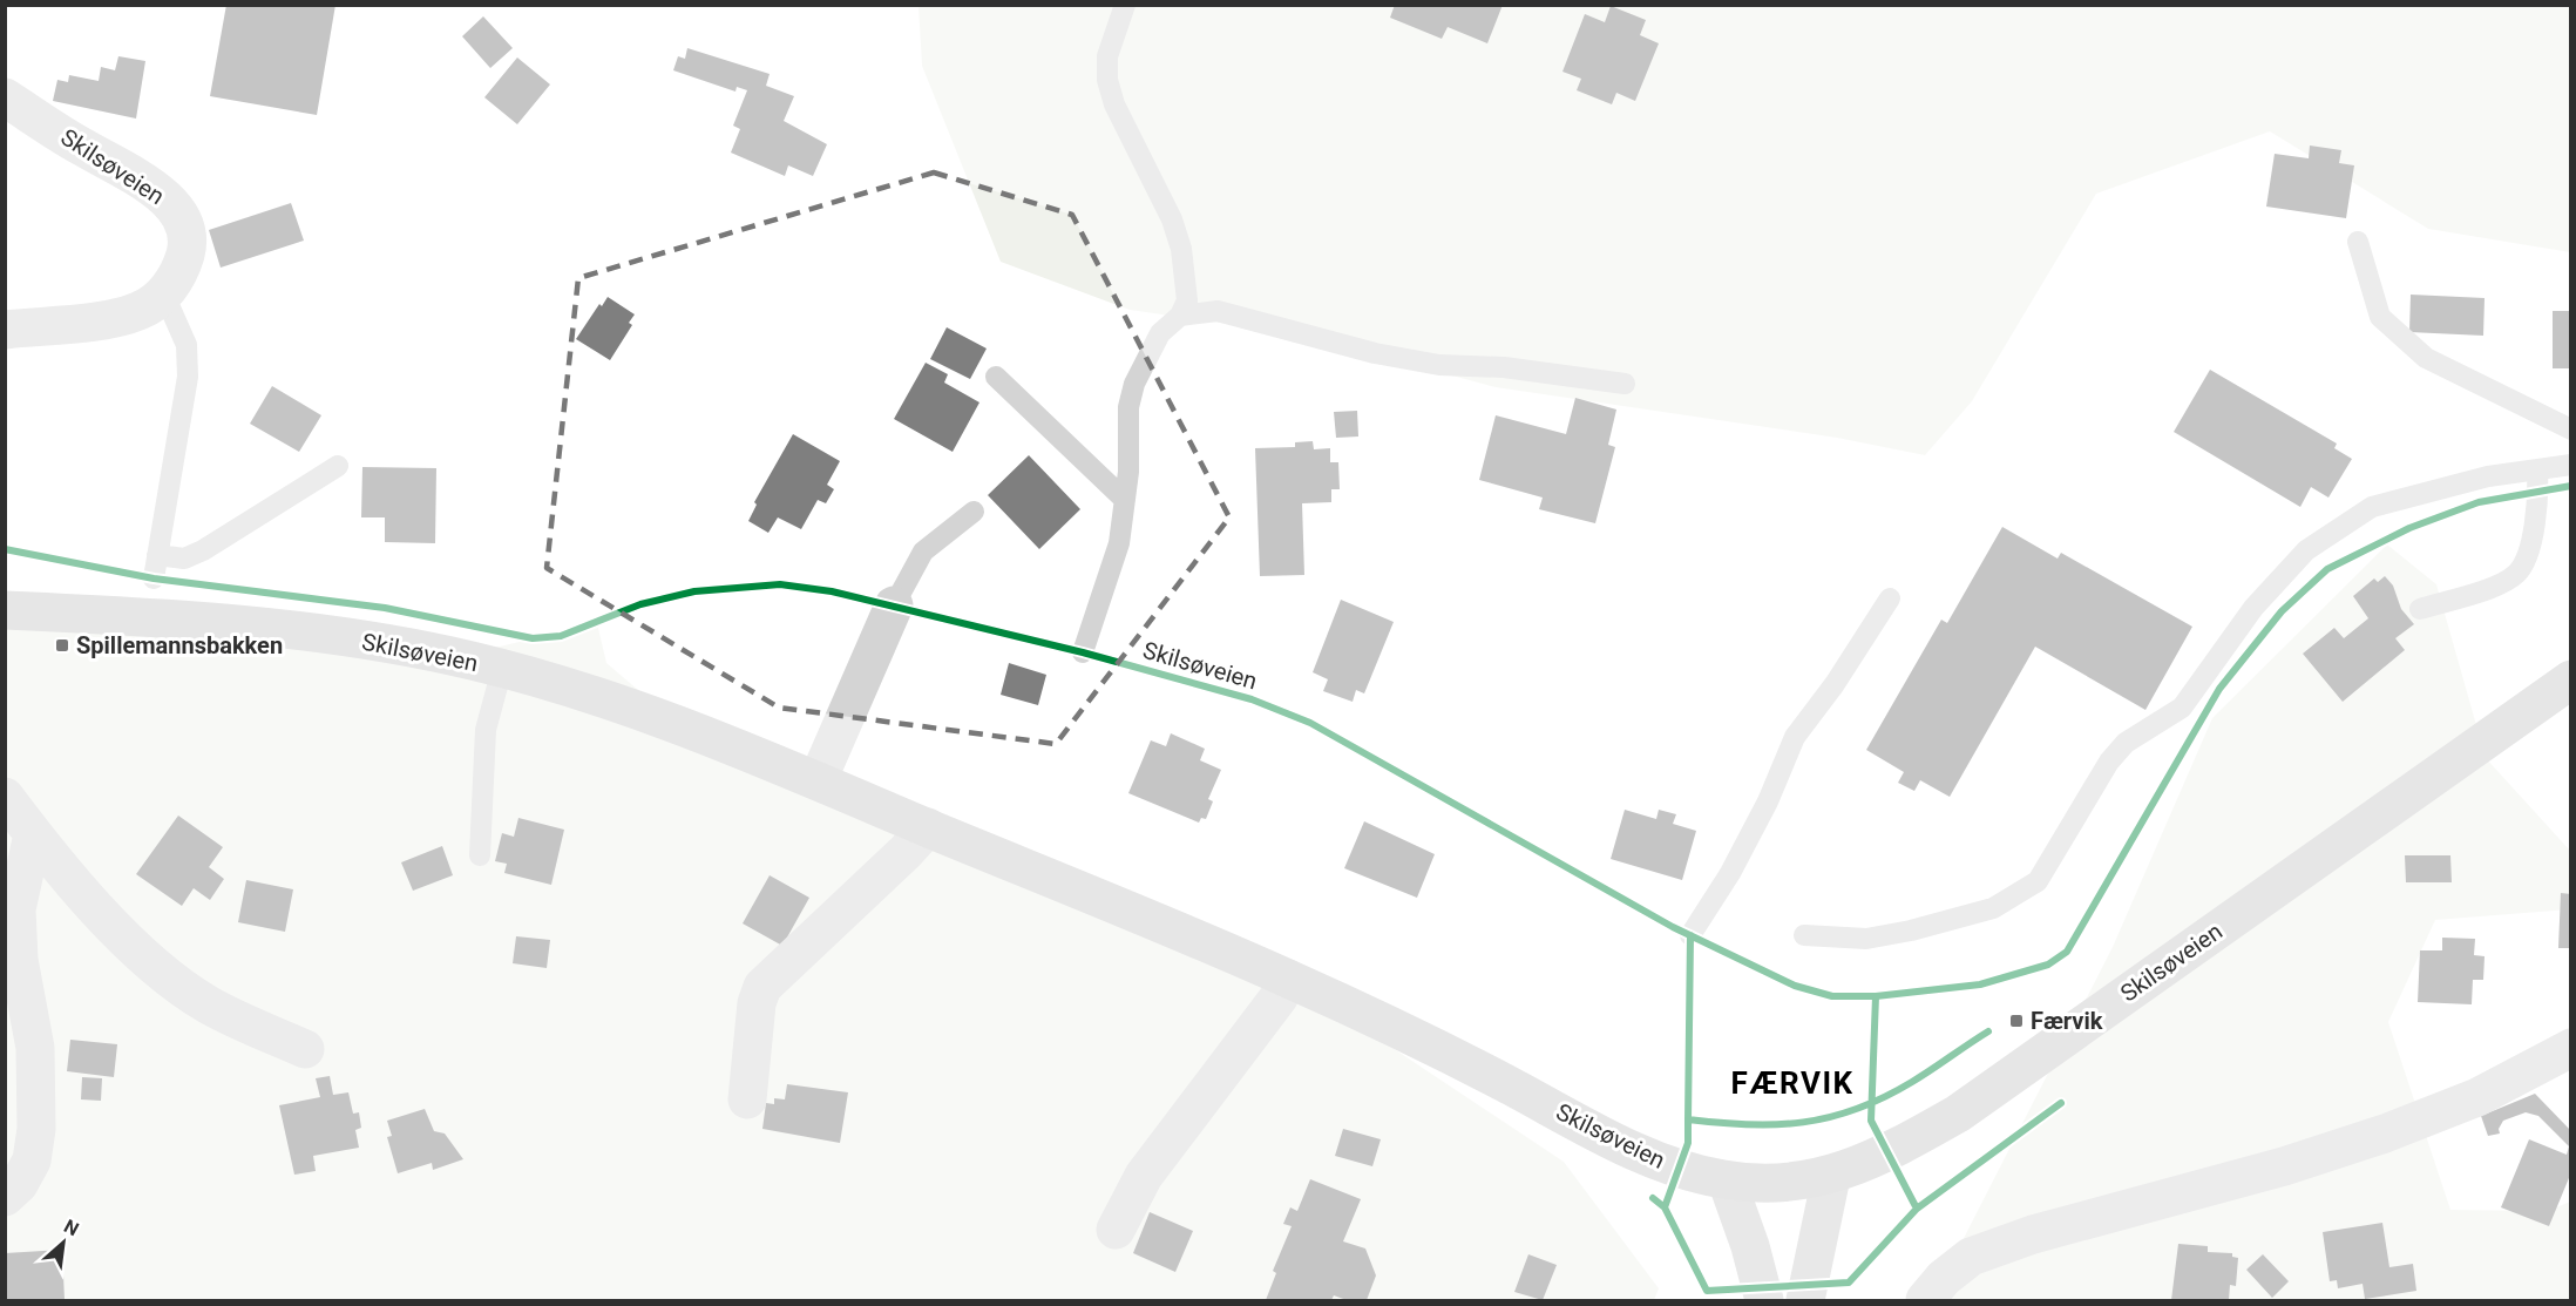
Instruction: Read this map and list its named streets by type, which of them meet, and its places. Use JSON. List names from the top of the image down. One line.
{"streets":{"main road":["Skilsøveien"]},"districts":["FÆRVIK"],"places":{"transit":["Spillemannsbakken","Færvik"]},"north":"top right"}
